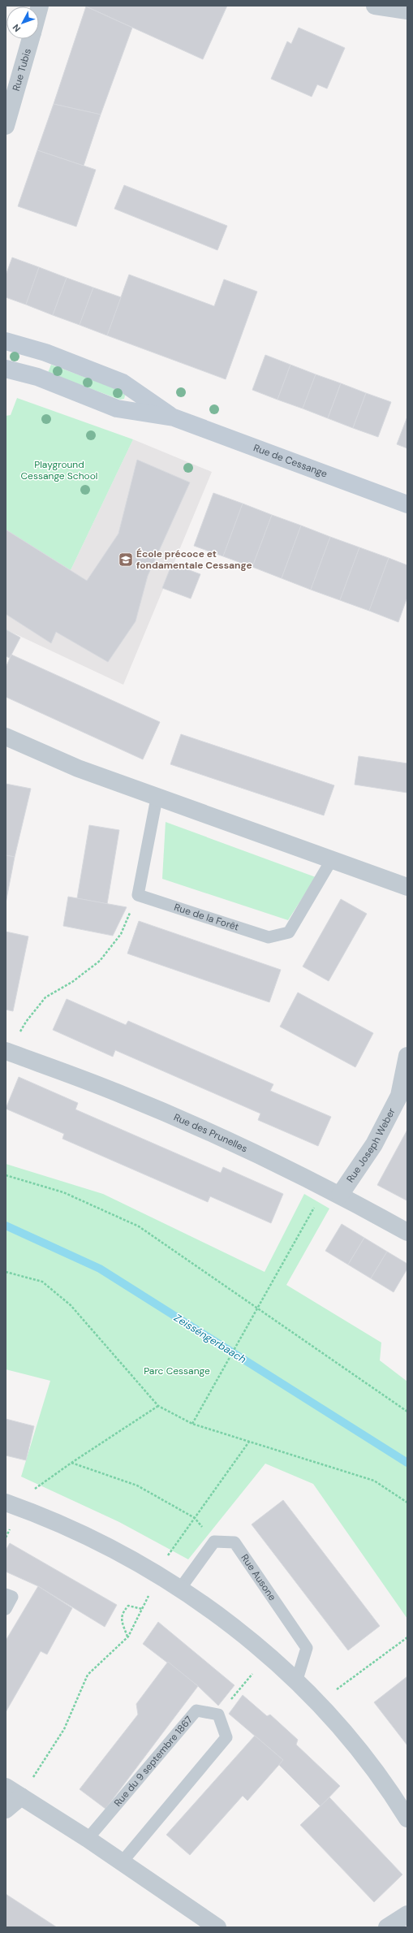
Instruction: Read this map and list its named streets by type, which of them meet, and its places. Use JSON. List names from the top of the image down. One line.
{"streets":{"main road":["Rue de Cessange"],"street":["Rue Tubis","Rue des Prunelles","Rue Joseph Weber"],"lane":["Rue de la Forêt","Rue Ausone","Rue du 9 septembre 1867"]},"crossings":[["Rue des Prunelles","Rue Joseph Weber"]],"water":["Zeisséngerbaach"],"parks":["Playground Cessange School","Parc Cessange"],"places":{"school or university":["École précoce et fondamentale Cessange"]},"north":"bottom left"}
